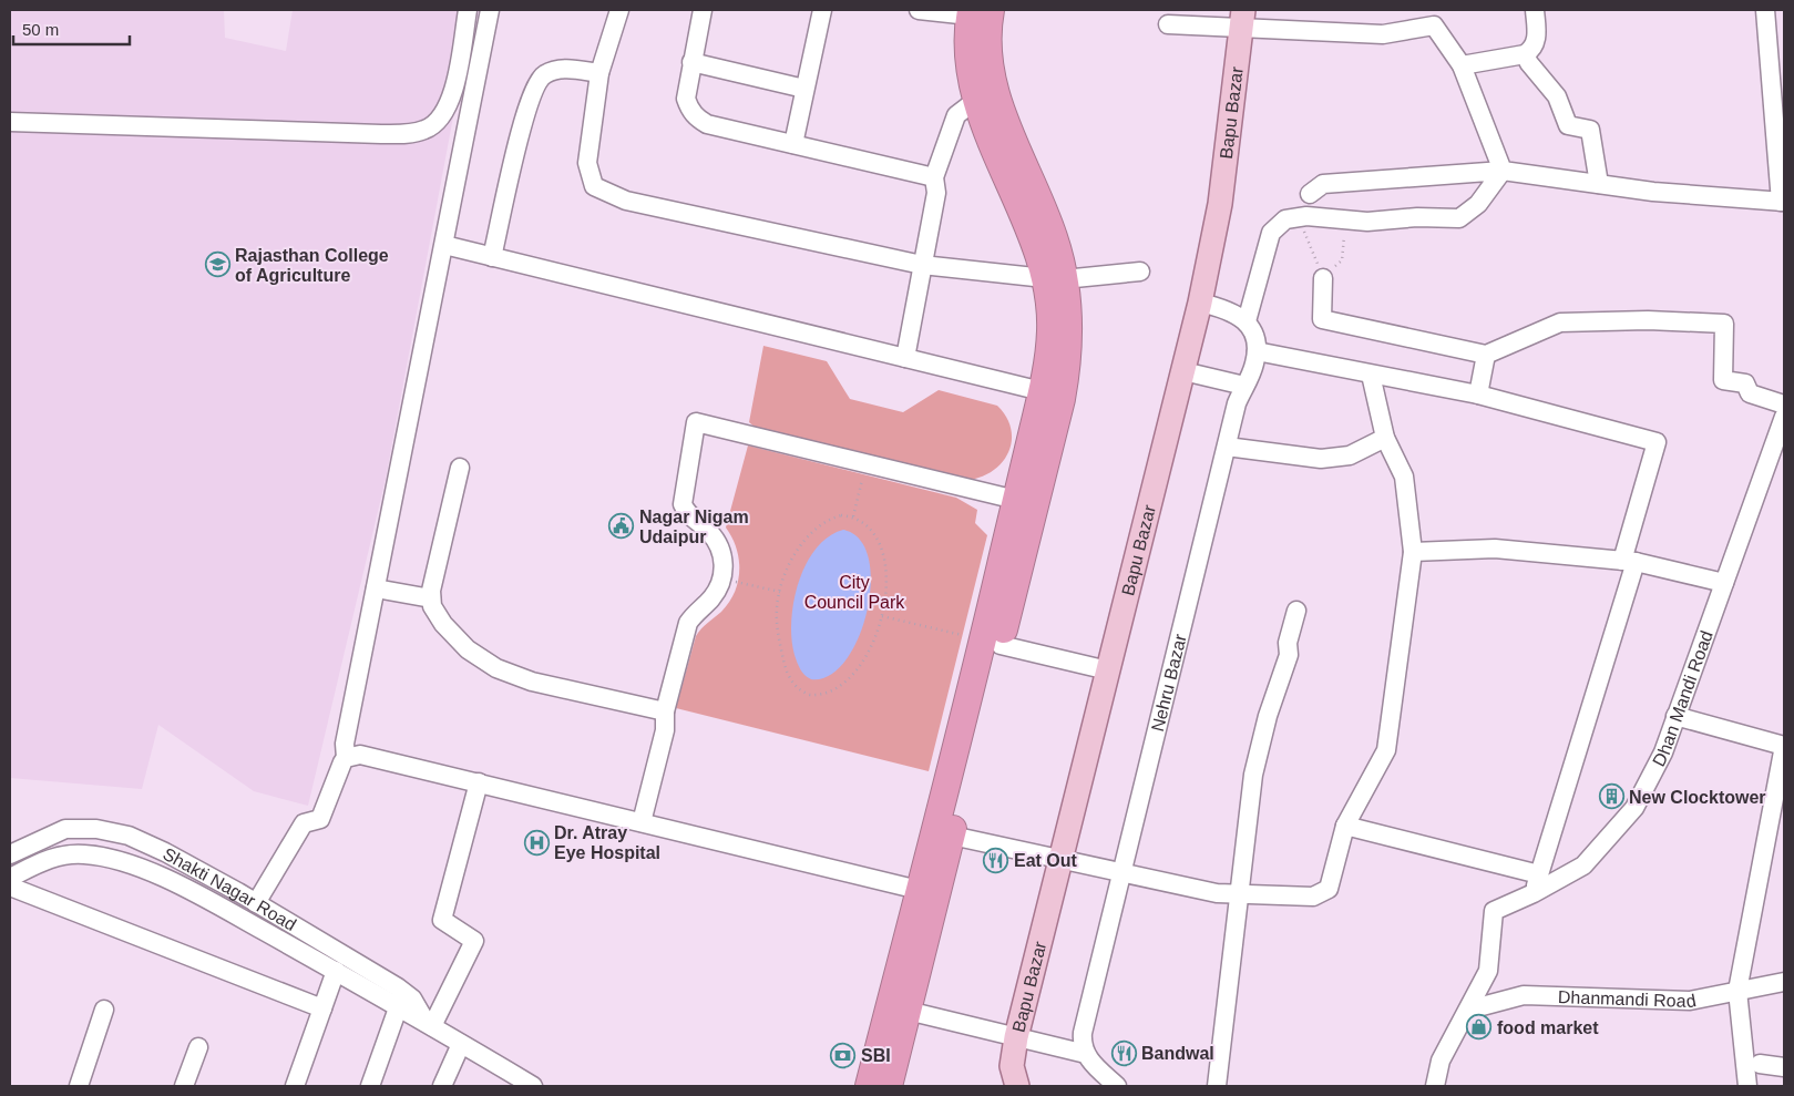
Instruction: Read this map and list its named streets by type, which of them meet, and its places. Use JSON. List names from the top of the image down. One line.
{"streets":{"main road":["Bapu Bazar"],"street":["Nehru Bazar","Dhan Mandi Road","Shakti Nagar Road","Dhanmandi Road"]},"crossings":[["Dhan Mandi Road","Dhanmandi Road"]],"parks":["City Council Park"],"places":{"school or university":["Rajasthan College of Agriculture"],"public building":["Nagar Nigam Udaipur"],"building":["New Clocktower"],"hospital":["Dr. Atray Eye Hospital"],"restaurant":["Eat Out","Bandwal"],"shop":["food market"],"bank":["SBI"]},"scale_bar":"50 m"}
